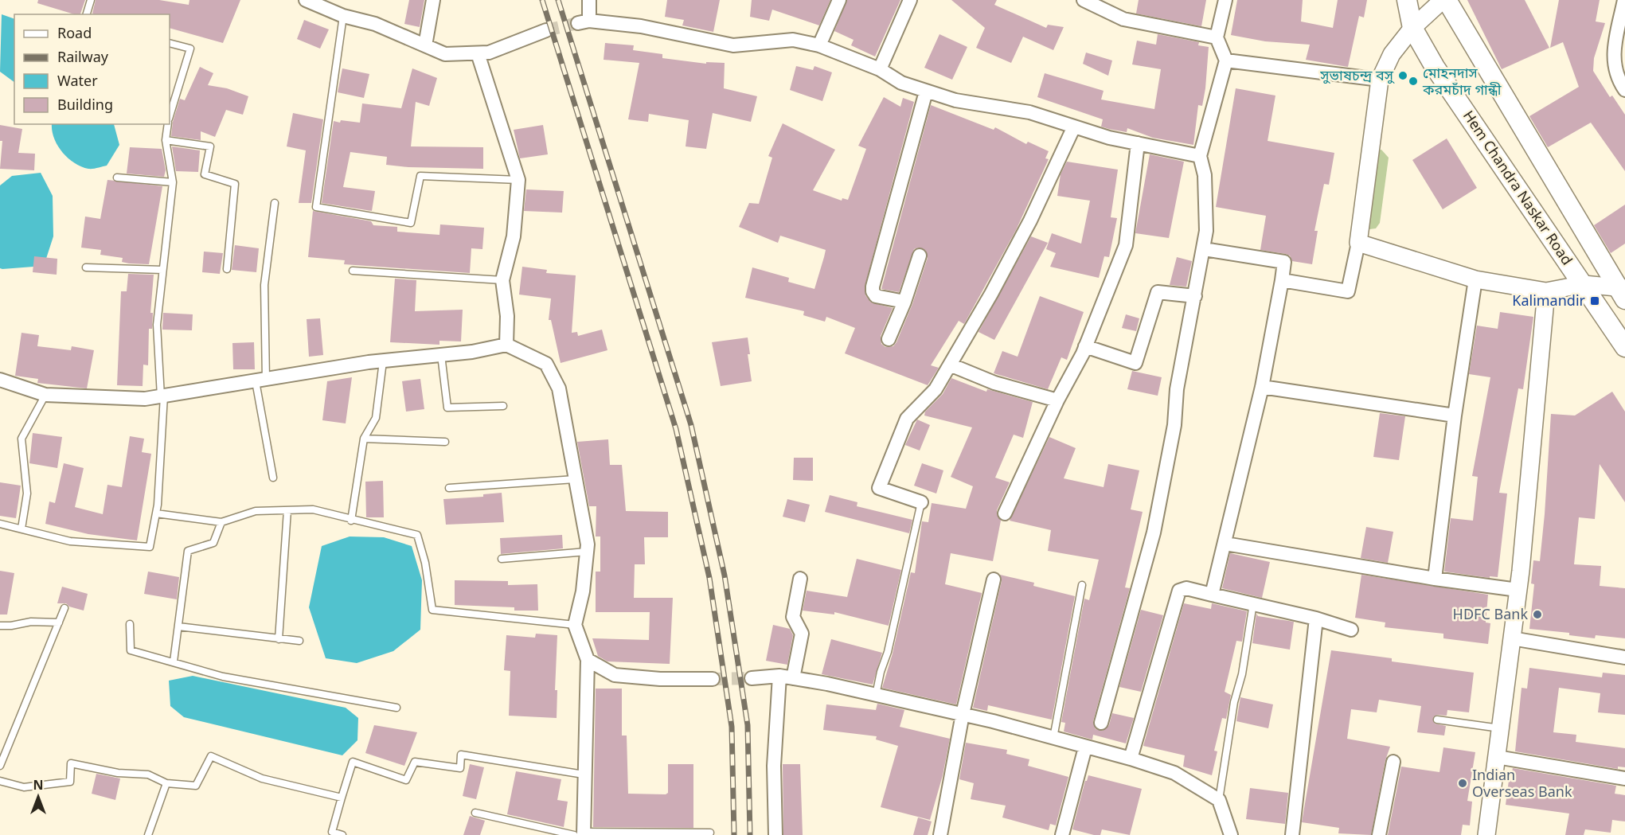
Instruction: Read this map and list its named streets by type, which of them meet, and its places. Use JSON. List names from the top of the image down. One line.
{"streets":{"main road":["Hem Chandra Naskar Road"]},"places":{"other":["সুভাষচন্দ্র বসু","মোহনদাস করমচাঁদ গান্ধী","HDFC Bank","Indian Overseas Bank"],"transit":["Kalimandir"]},"legend":["Road","Railway","Water","Building"],"north":"top"}
